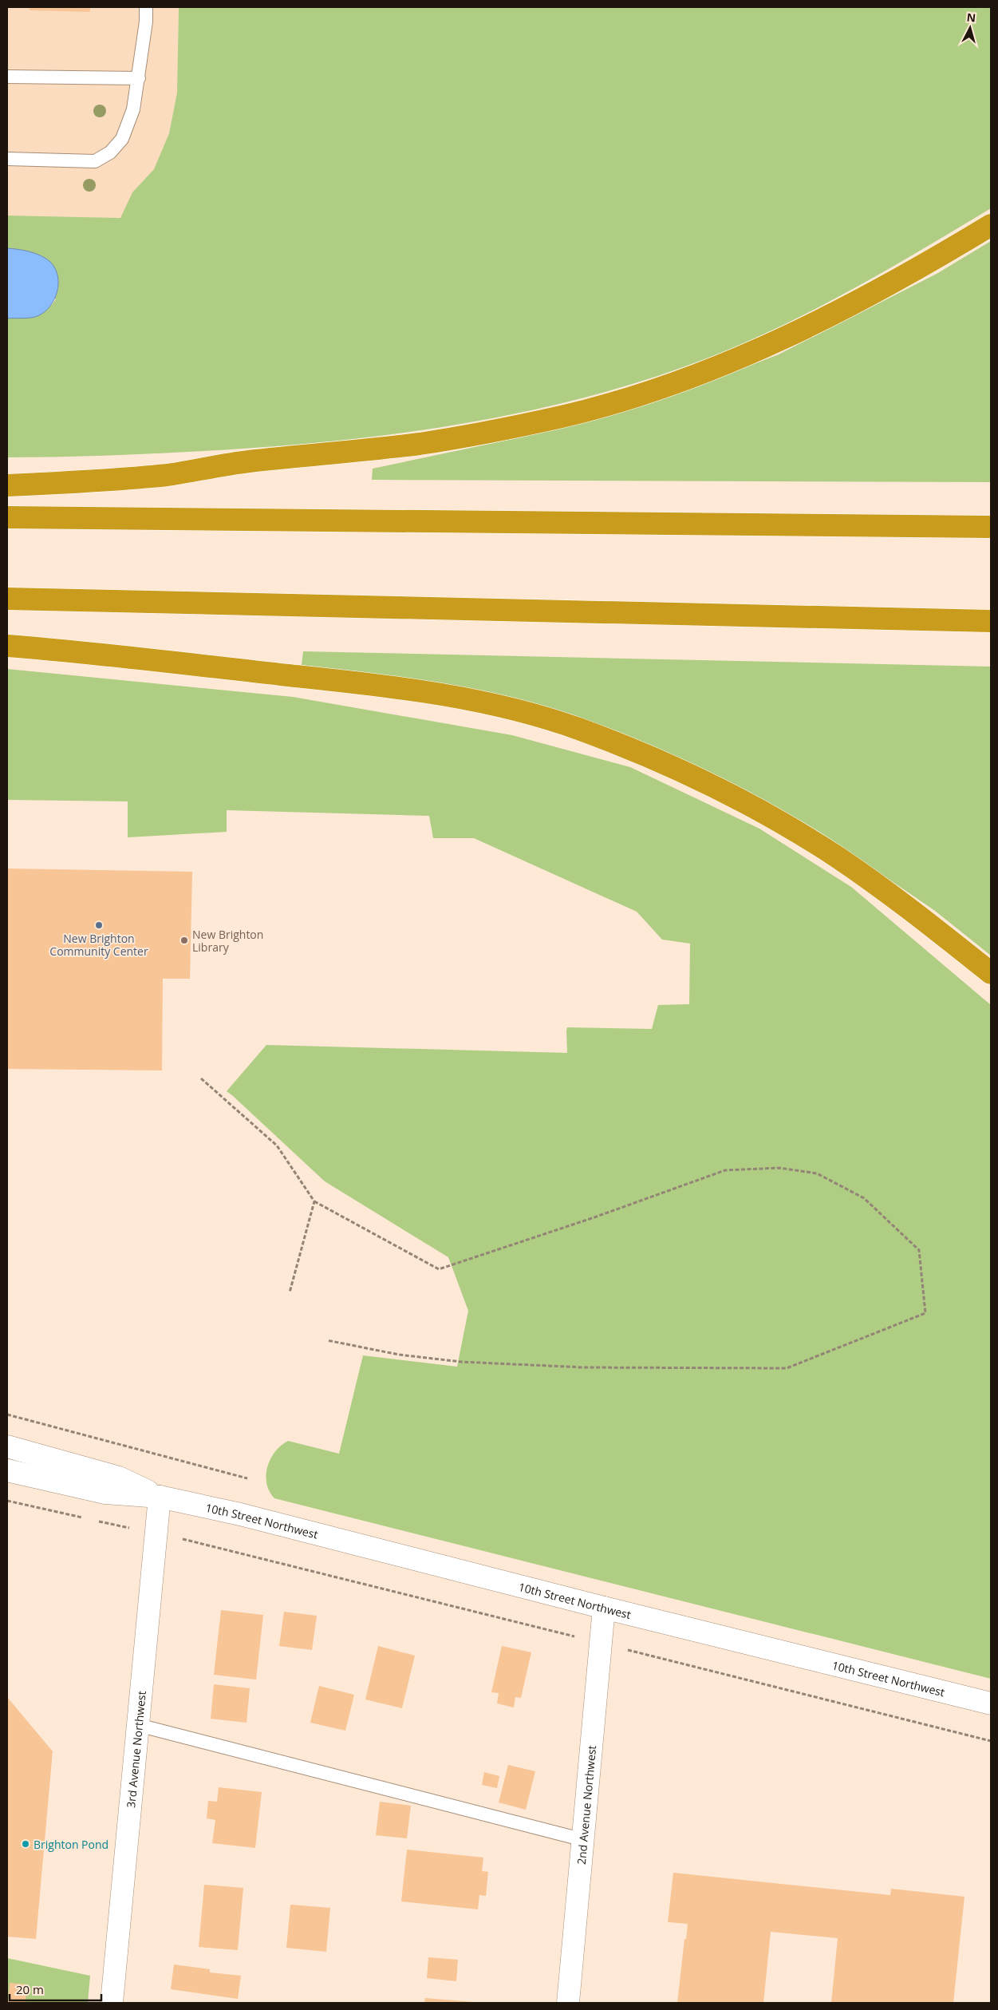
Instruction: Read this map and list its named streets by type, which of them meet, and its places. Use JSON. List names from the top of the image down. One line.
{"streets":{"street":["10th Street Northwest","3rd Avenue Northwest","2nd Avenue Northwest"]},"crossings":[["10th Street Northwest","3rd Avenue Northwest"],["10th Street Northwest","2nd Avenue Northwest"]],"places":["New Brighton Community Center","New Brighton Library","Brighton Pond"],"scale_bar":"20 m","north":"top"}
